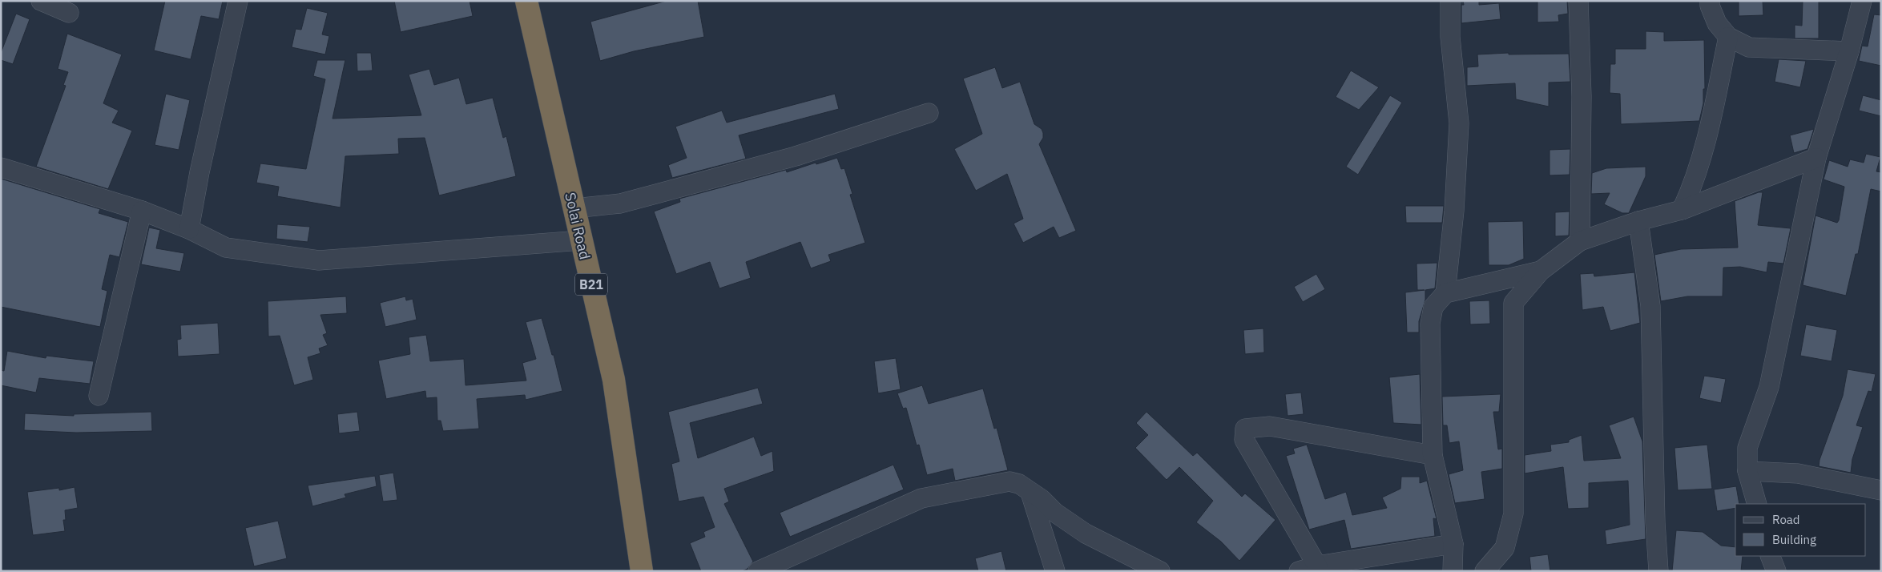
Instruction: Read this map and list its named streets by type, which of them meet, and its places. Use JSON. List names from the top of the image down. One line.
{"streets":{"highway":["Solai Road","B21"]},"legend":["Road","Building"]}
